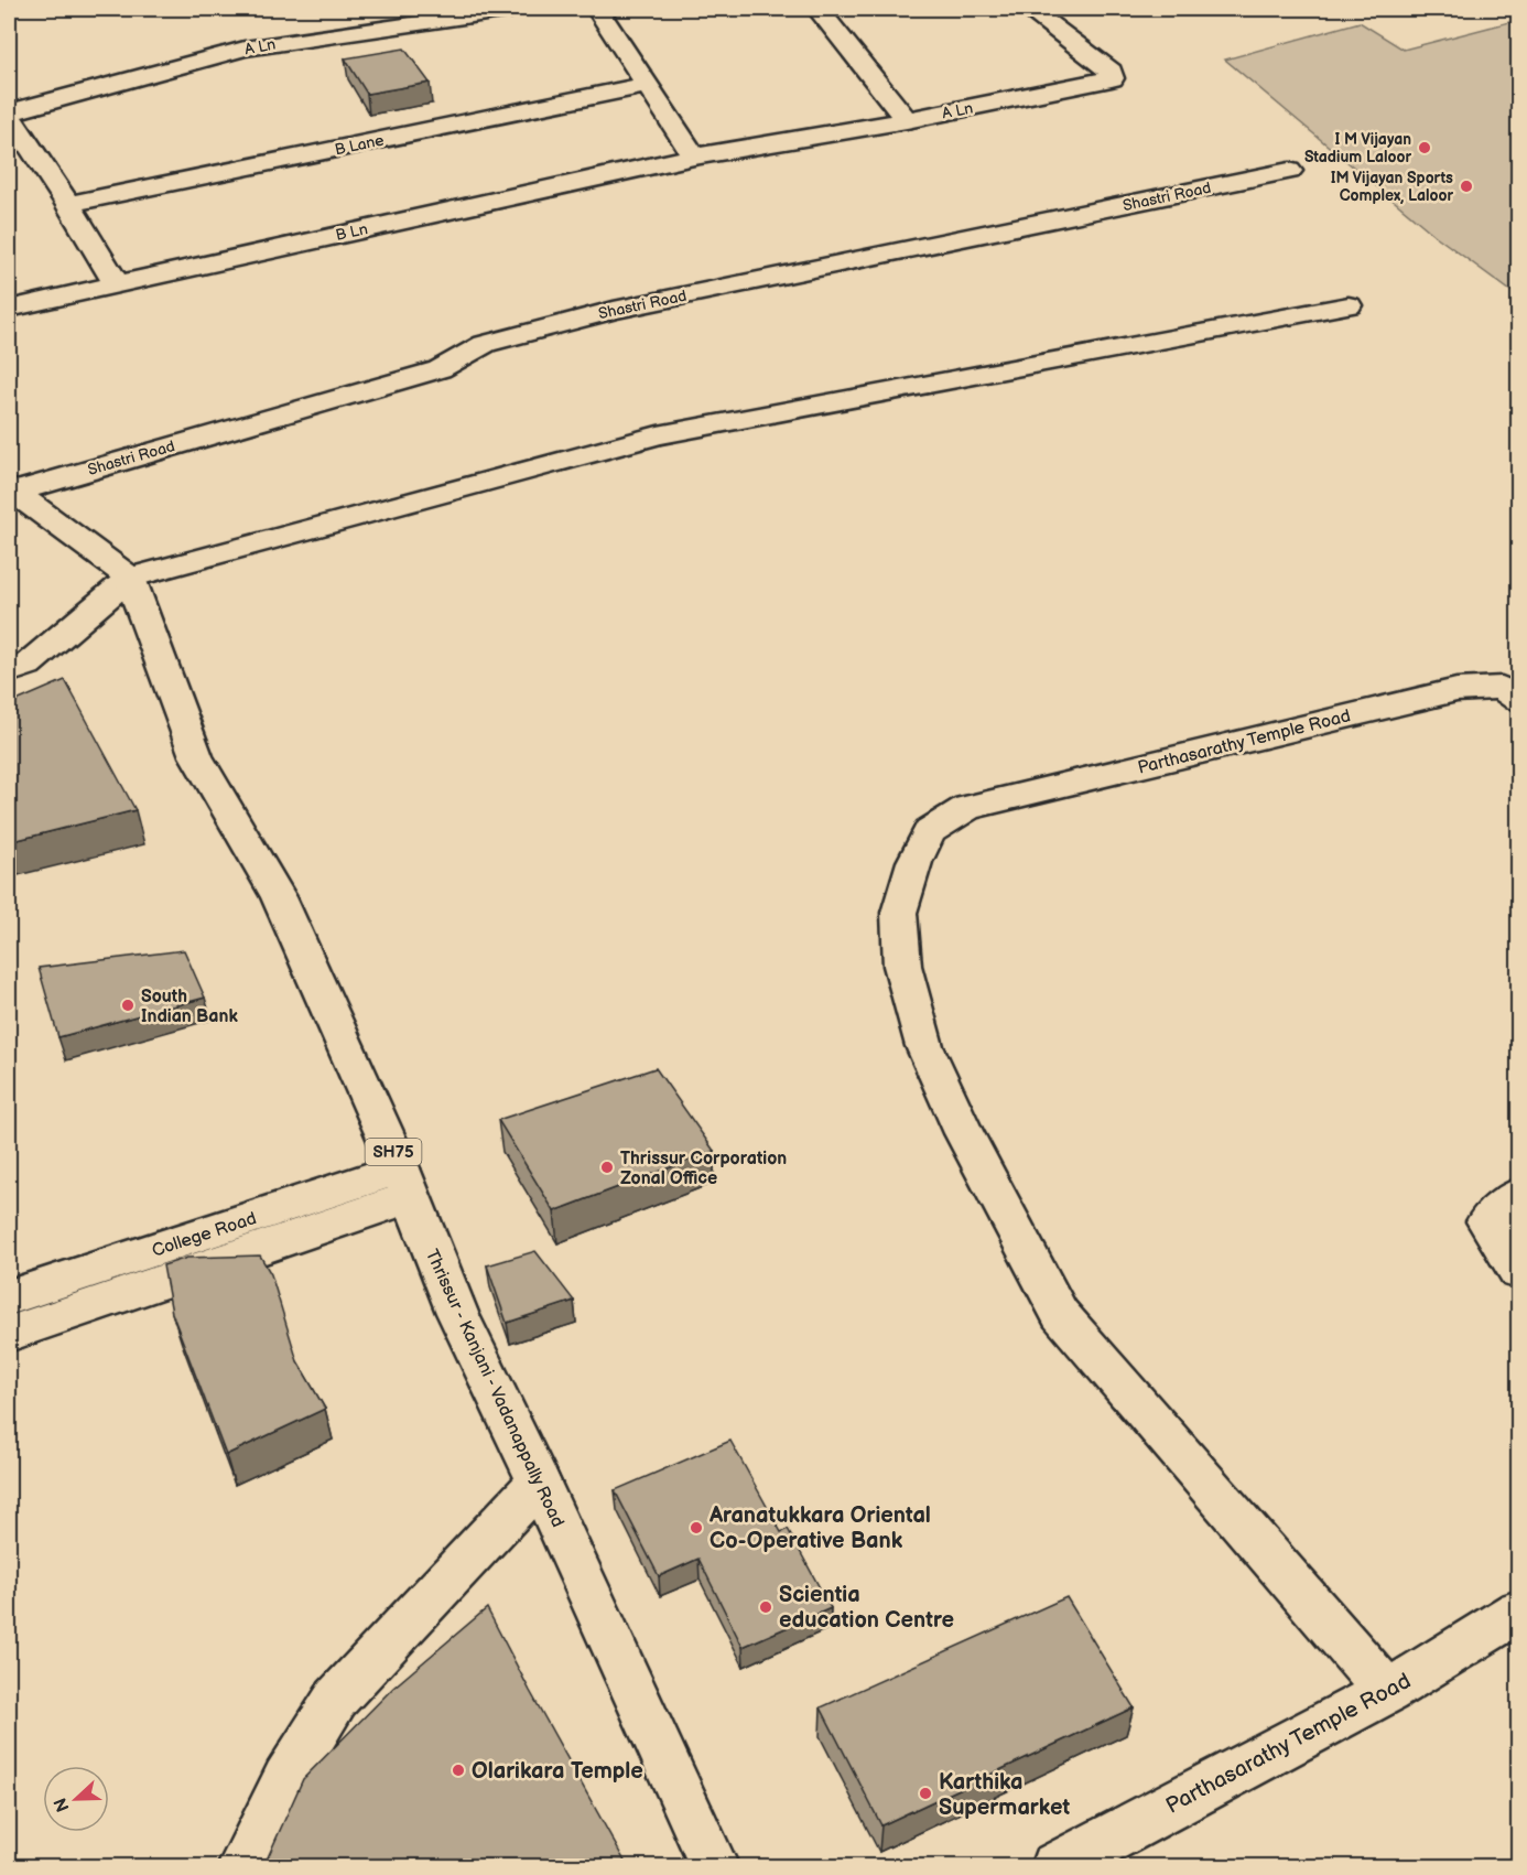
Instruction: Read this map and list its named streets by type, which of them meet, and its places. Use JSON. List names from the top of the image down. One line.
{"streets":{"street":["A Ln","B Lane","Shastri Road","B Ln","Parthasarathy Temple Road","SH75","College Road","Thrissur - Kanjani - Vadanappally Road"]},"crossings":[["A Ln","B Ln"],["College Road","Thrissur - Kanjani - Vadanappally Road"]],"places":["I M Vijayan Stadium Laloor","IM Vijayan Sports Complex, Laloor","South Indian Bank","Thrissur Corporation Zonal Office","Aranatukkara Oriental Co-Operative Bank","Scientia education Centre","Olarikara Temple","Karthika Supermarket"],"north":"left"}
